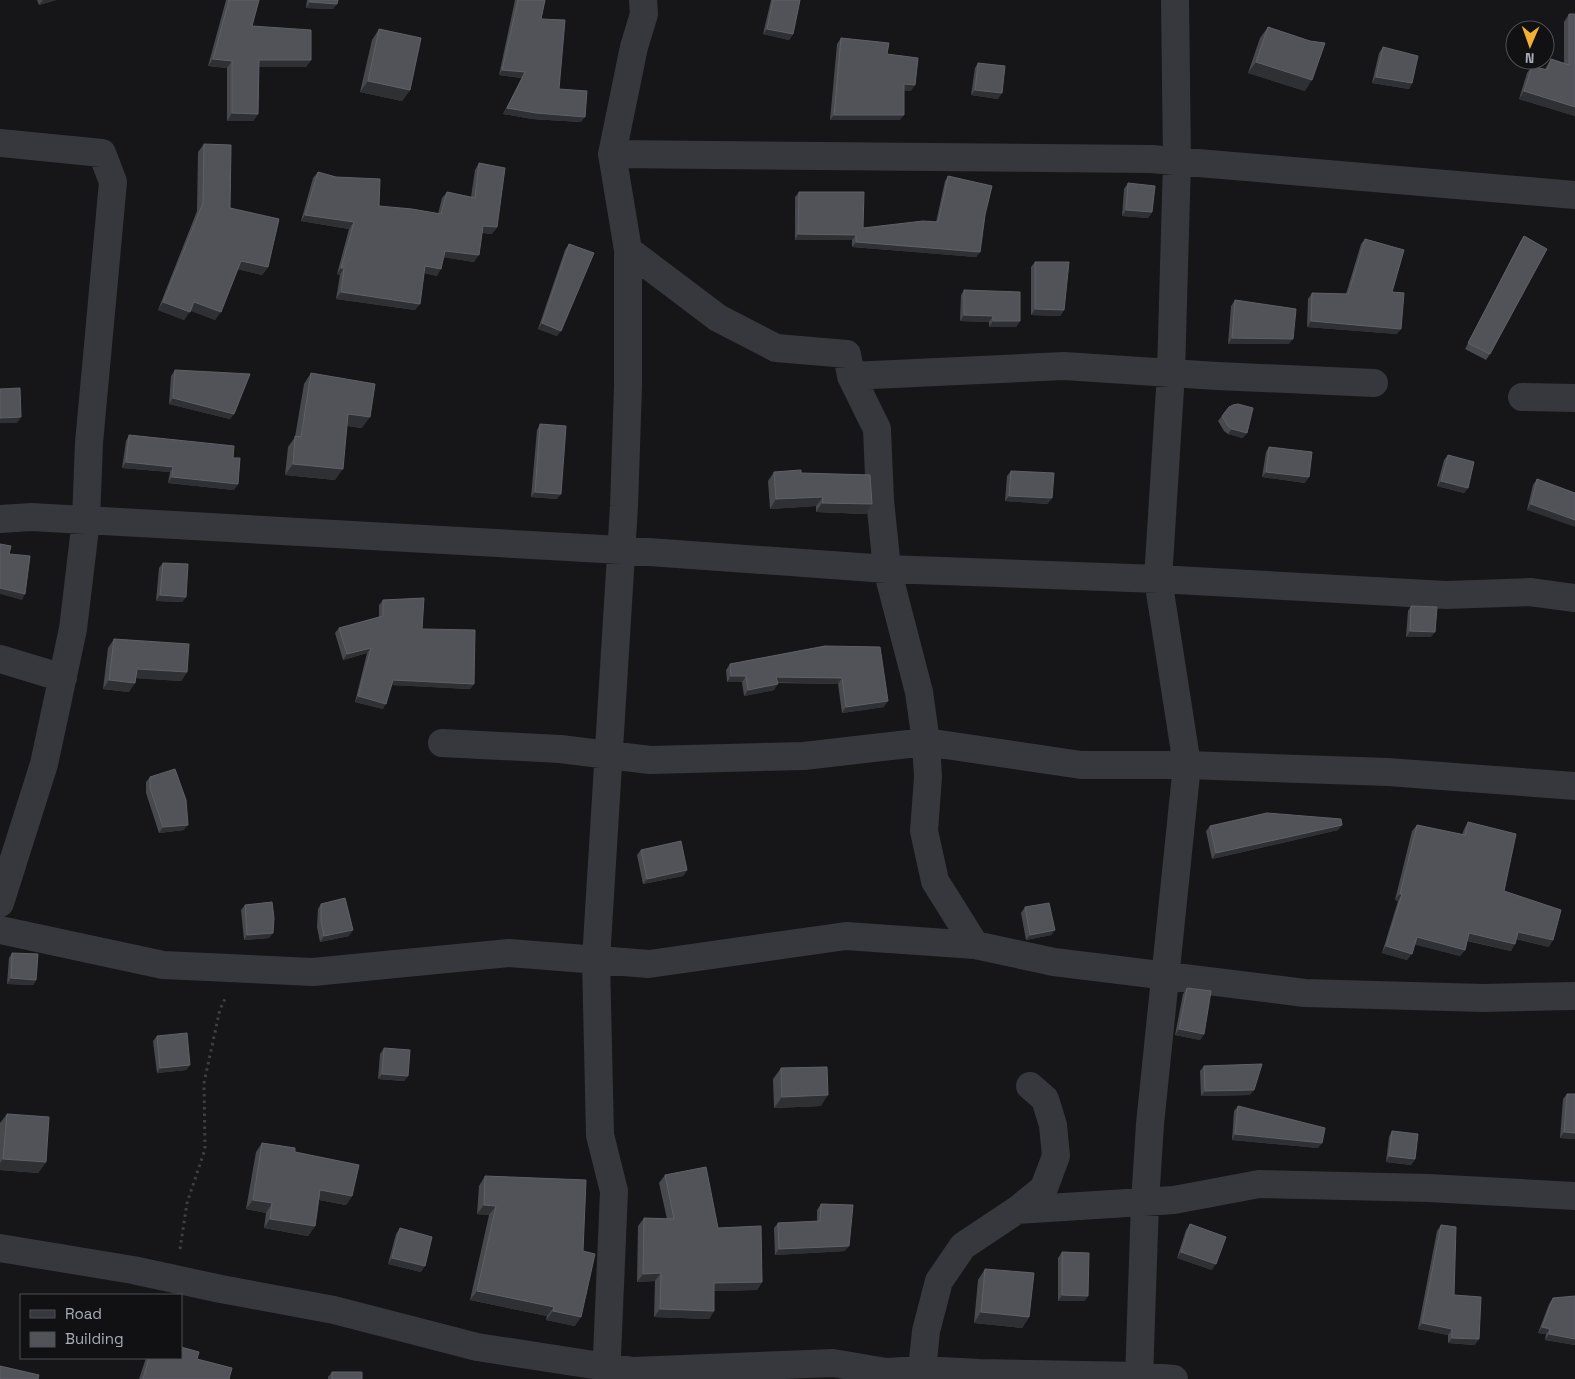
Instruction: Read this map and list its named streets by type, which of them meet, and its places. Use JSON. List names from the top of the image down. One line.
{"legend":["Road","Building"],"north":"bottom"}
